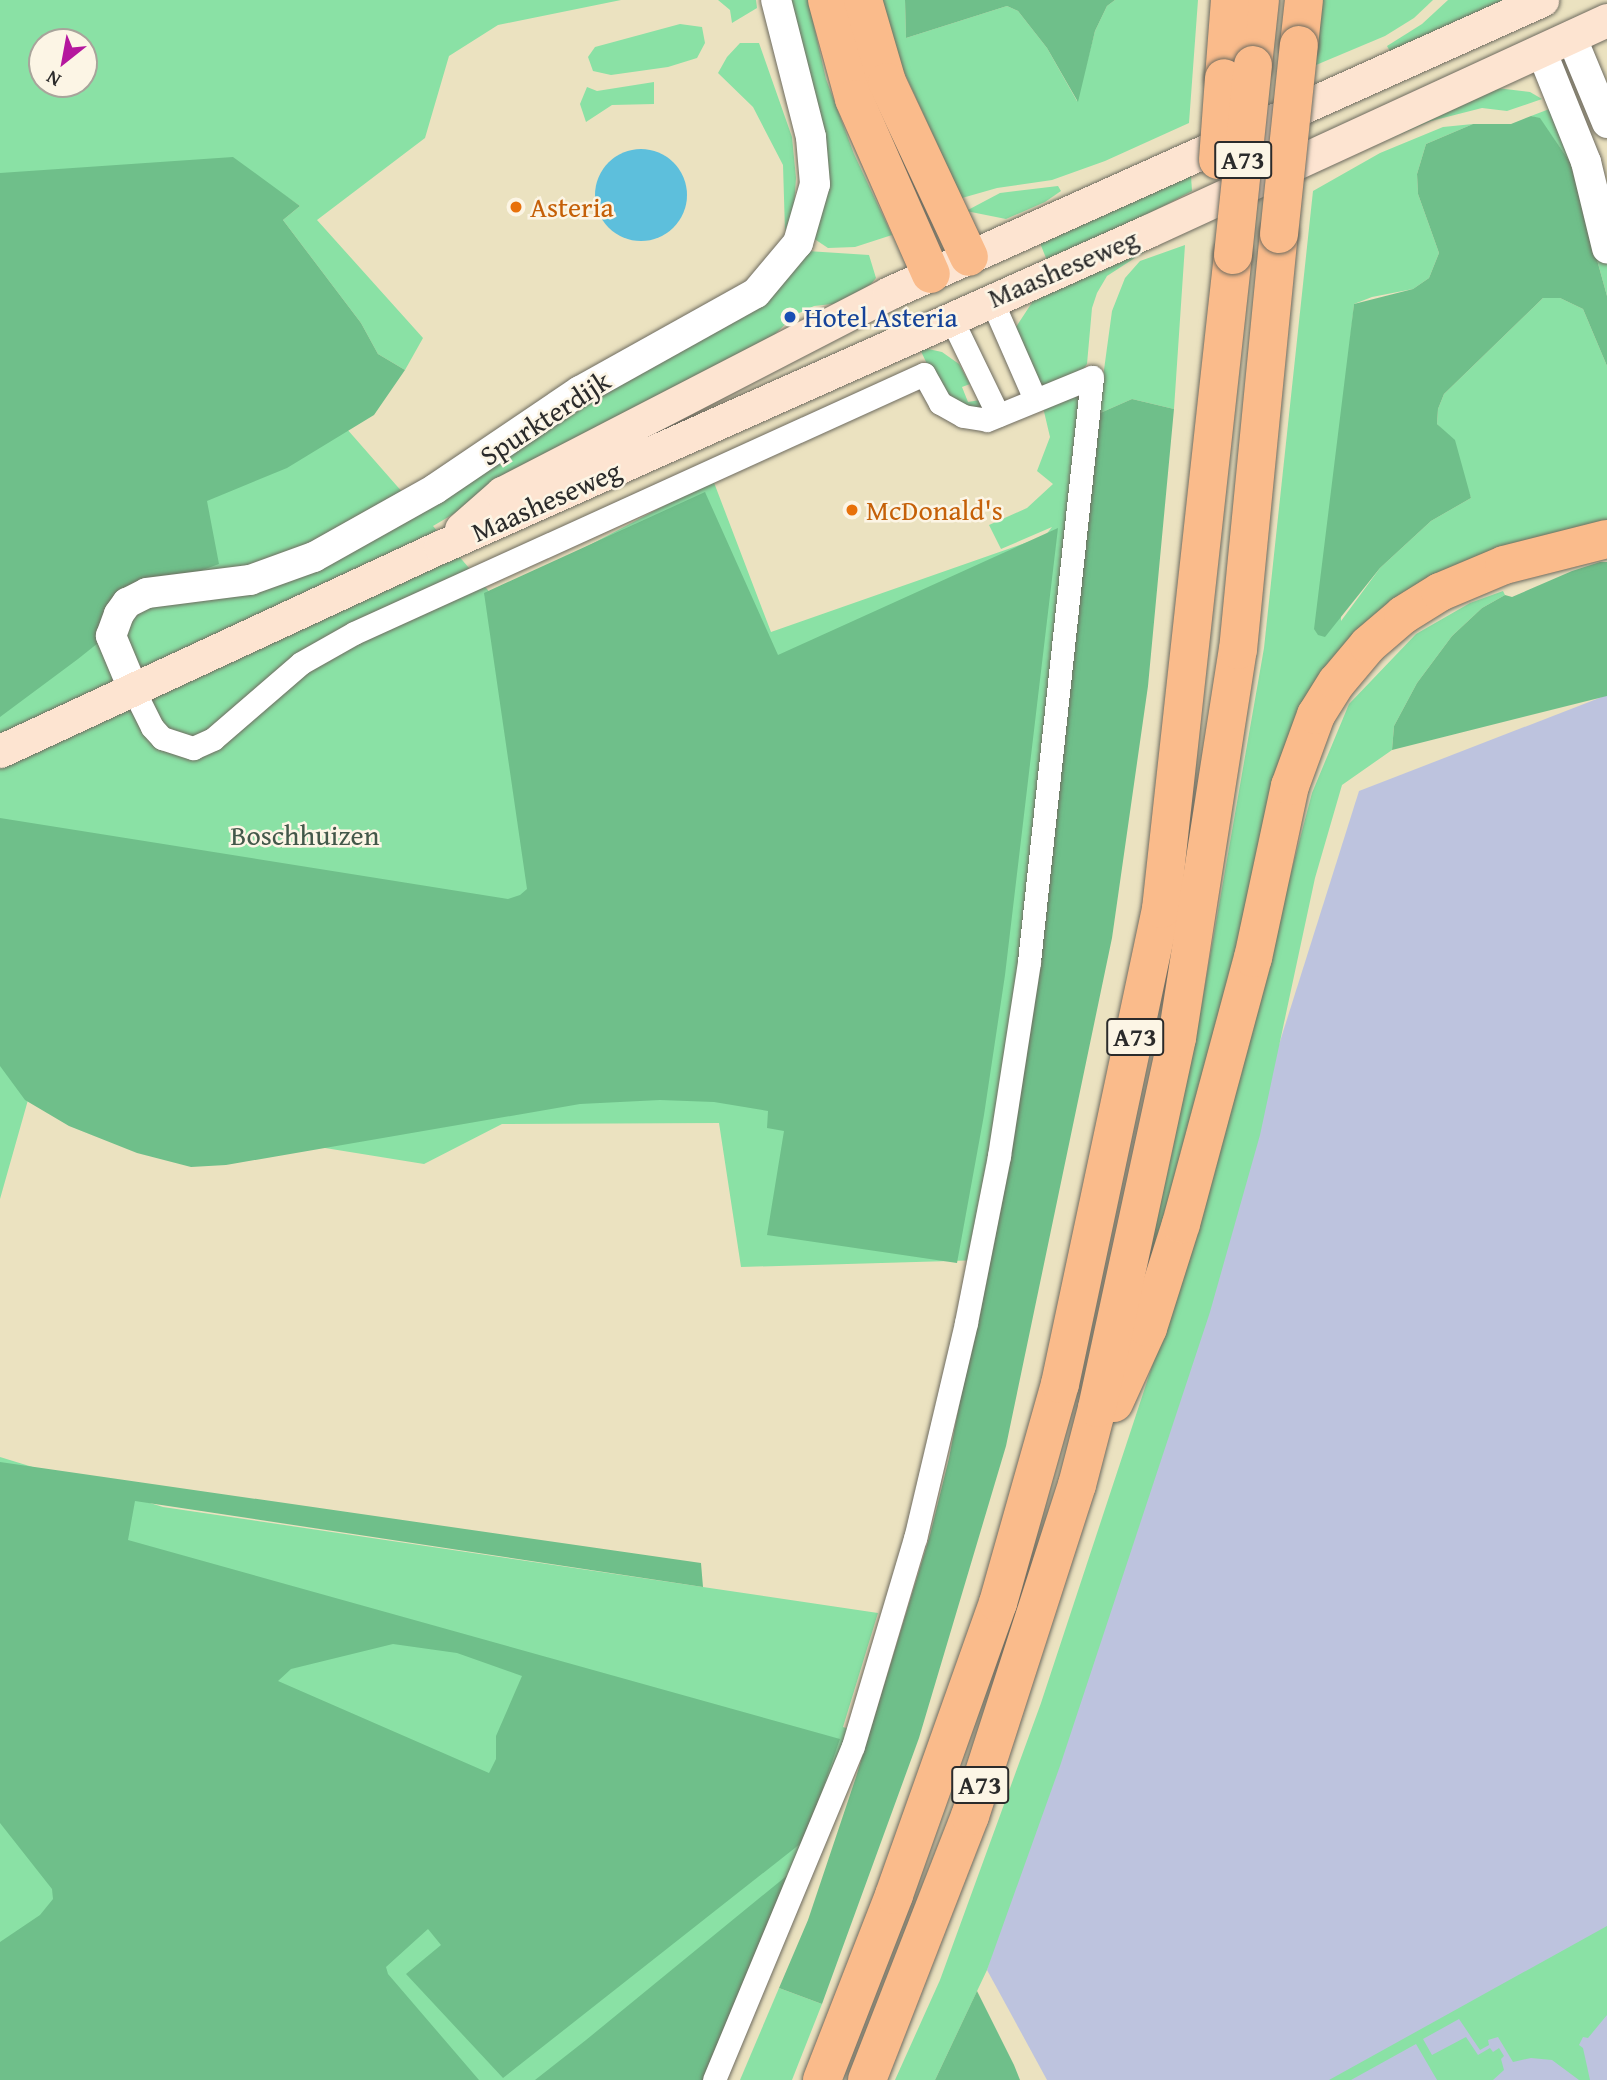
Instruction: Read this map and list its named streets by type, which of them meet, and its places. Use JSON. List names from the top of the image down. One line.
{"streets":{"highway":["A73"],"main road":["Maasheseweg"],"street":["Spurkterdijk"]},"crossings":[["Maasheseweg","Spurkterdijk"]],"parks":["Boschhuizen"],"places":["Asteria","Hotel Asteria","McDonald's"],"north":"bottom left"}
